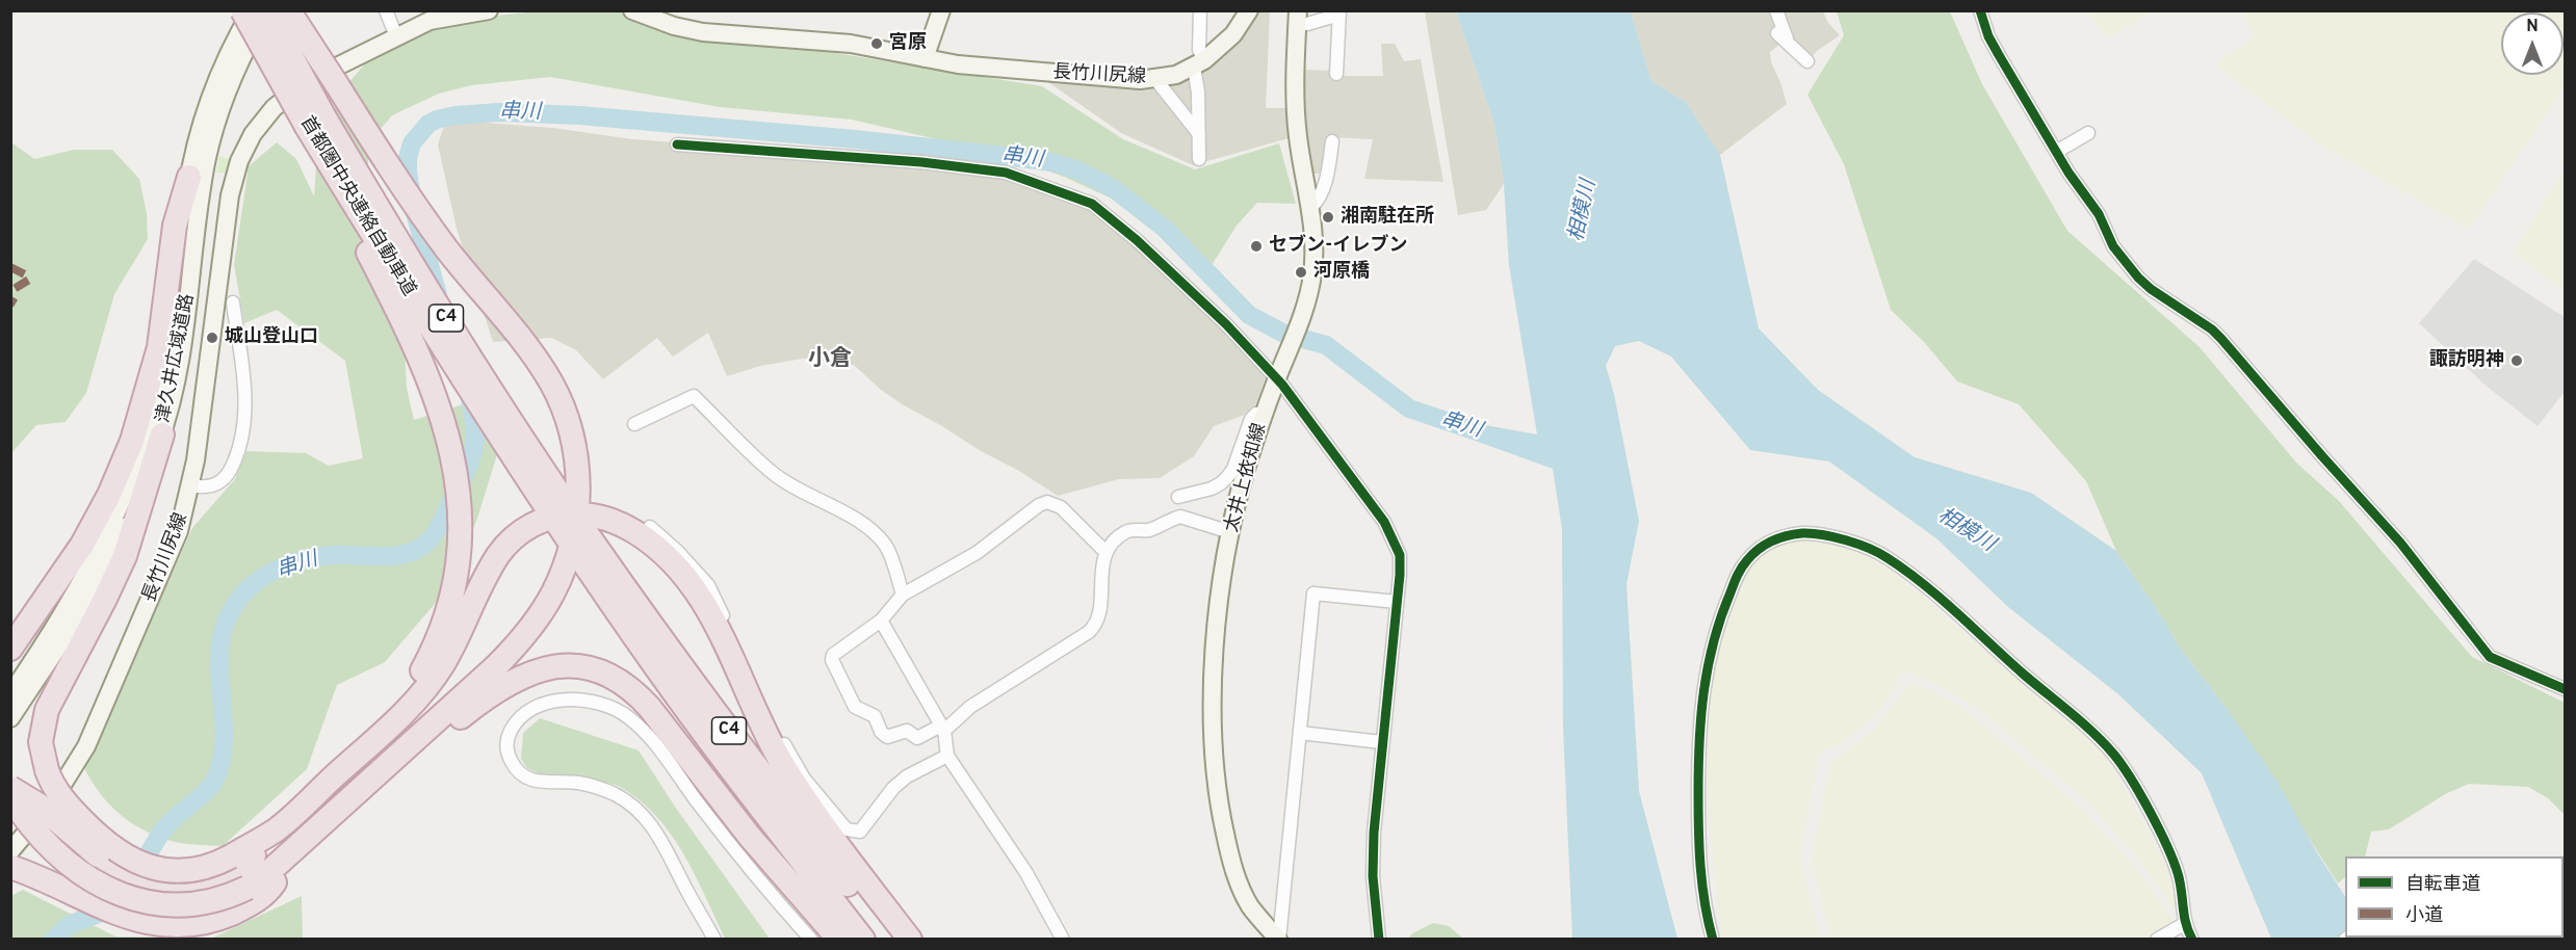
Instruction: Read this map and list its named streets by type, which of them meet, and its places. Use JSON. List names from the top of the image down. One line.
{"streets":{"highway":["首都圏中央連絡自動車道","C4"],"main road":["長竹川尻線","津久井広域道路","太井上依知線"]},"crossings":[["首都圏中央連絡自動車道","C4"],["首都圏中央連絡自動車道","津久井広域道路"]],"districts":["小倉"],"water":["串川","相模川"],"places":["宮原","湘南駐在所","セブン-イレブン","河原橋","城山登山口","諏訪明神"],"legend":["自転車道","小道"],"north":"top"}
